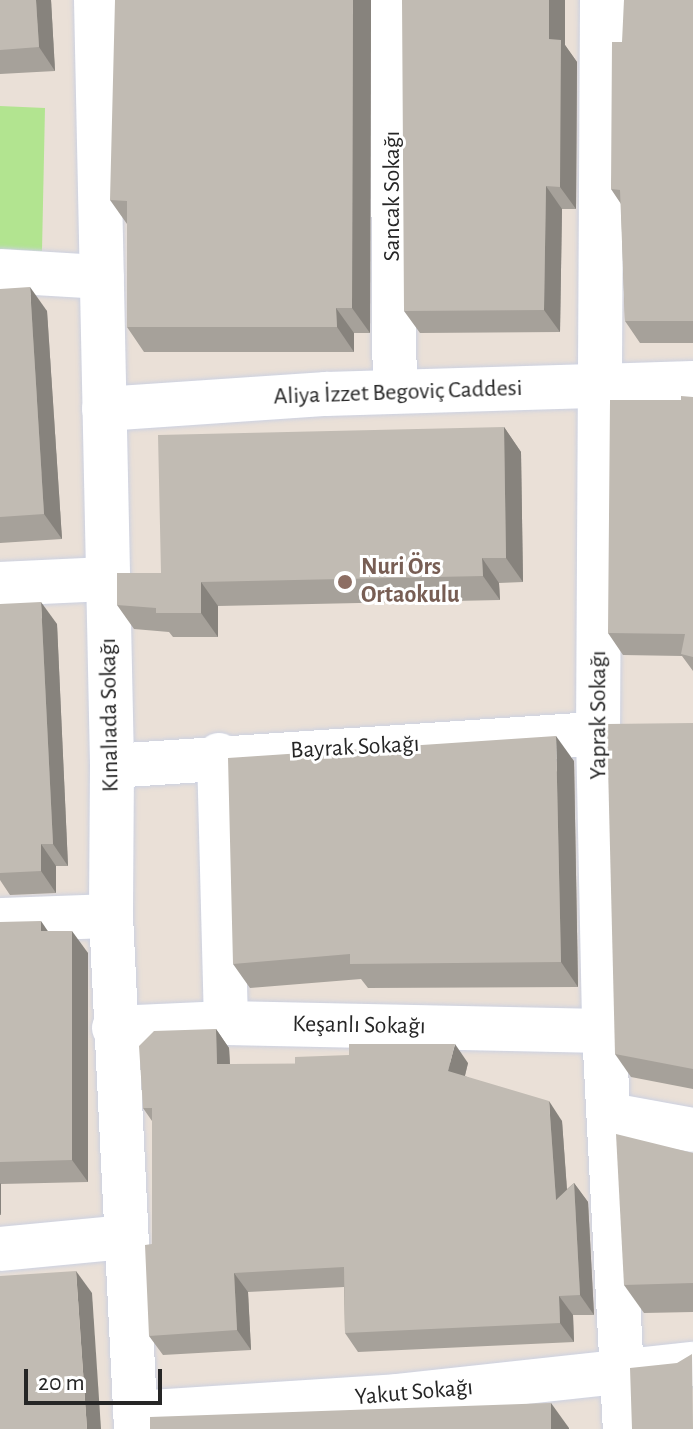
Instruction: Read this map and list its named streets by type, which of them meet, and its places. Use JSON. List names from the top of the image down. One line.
{"streets":{"street":["Sancak Sokağı","Aliya İzzet Begoviç Caddesi","Kınalıada Sokağı","Yaprak Sokağı","Bayrak Sokağı","Keşanlı Sokağı","Yakut Sokağı"]},"crossings":[["Sancak Sokağı","Aliya İzzet Begoviç Caddesi"],["Aliya İzzet Begoviç Caddesi","Kınalıada Sokağı"],["Aliya İzzet Begoviç Caddesi","Yaprak Sokağı"],["Kınalıada Sokağı","Bayrak Sokağı"],["Kınalıada Sokağı","Keşanlı Sokağı"],["Kınalıada Sokağı","Yakut Sokağı"],["Yaprak Sokağı","Bayrak Sokağı"],["Yaprak Sokağı","Keşanlı Sokağı"],["Yaprak Sokağı","Yakut Sokağı"]],"places":["Nuri Örs Ortaokulu"],"scale_bar":"20 m"}
